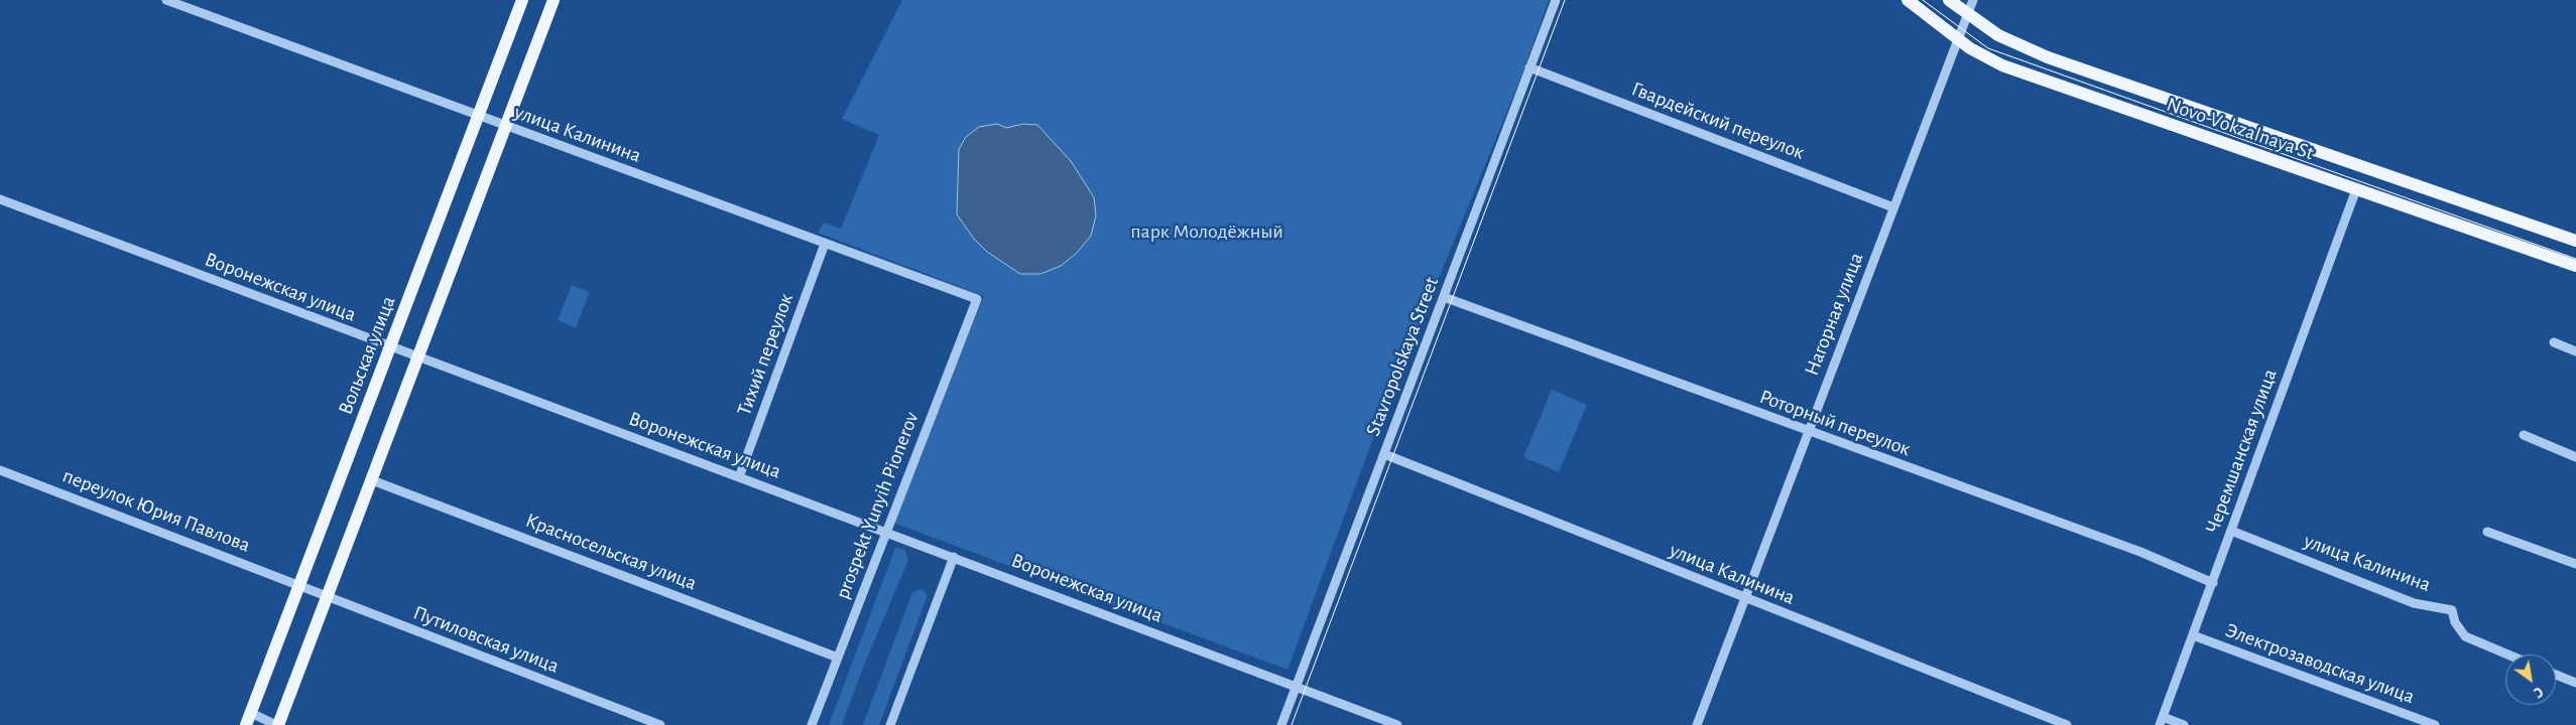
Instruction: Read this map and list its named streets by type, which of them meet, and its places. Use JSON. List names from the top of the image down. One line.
{"streets":{"main road":["Novo-Vokzalnaya St","Вольская улица"],"street":["Гвардейский переулок","улица Калинина","Воронежская улица","Нагорная улица","Тихий переулок","Stavropolskaya Street","Роторный переулок","Черемшанская улица","prospekt Yunyih Pionerov","переулок Юрия Павлова","Красносельская улица","Путиловская улица","Электрозаводская улица"]},"crossings":[["Гвардейский переулок","Нагорная улица"],["Гвардейский переулок","Stavropolskaya Street"],["Novo-Vokzalnaya St","Нагорная улица"],["Novo-Vokzalnaya St","Черемшанская улица"],["улица Калинина","Нагорная улица"],["улица Калинина","Тихий переулок"],["улица Калинина","Вольская улица"],["улица Калинина","Stavropolskaya Street"],["улица Калинина","Черемшанская улица"],["улица Калинина","prospekt Yunyih Pionerov"],["Воронежская улица","Тихий переулок"],["Воронежская улица","Вольская улица"],["Воронежская улица","Stavropolskaya Street"],["Воронежская улица","prospekt Yunyih Pionerov"],["Нагорная улица","Роторный переулок"],["Вольская улица","переулок Юрия Павлова"],["Вольская улица","Путиловская улица"],["Stavropolskaya Street","Роторный переулок"],["Роторный переулок","Черемшанская улица"],["Черемшанская улица","Электрозаводская улица"],["prospekt Yunyih Pionerov","Красносельская улица"],["переулок Юрия Павлова","Путиловская улица"]],"parks":["парк Молодёжный"],"north":"bottom right"}
